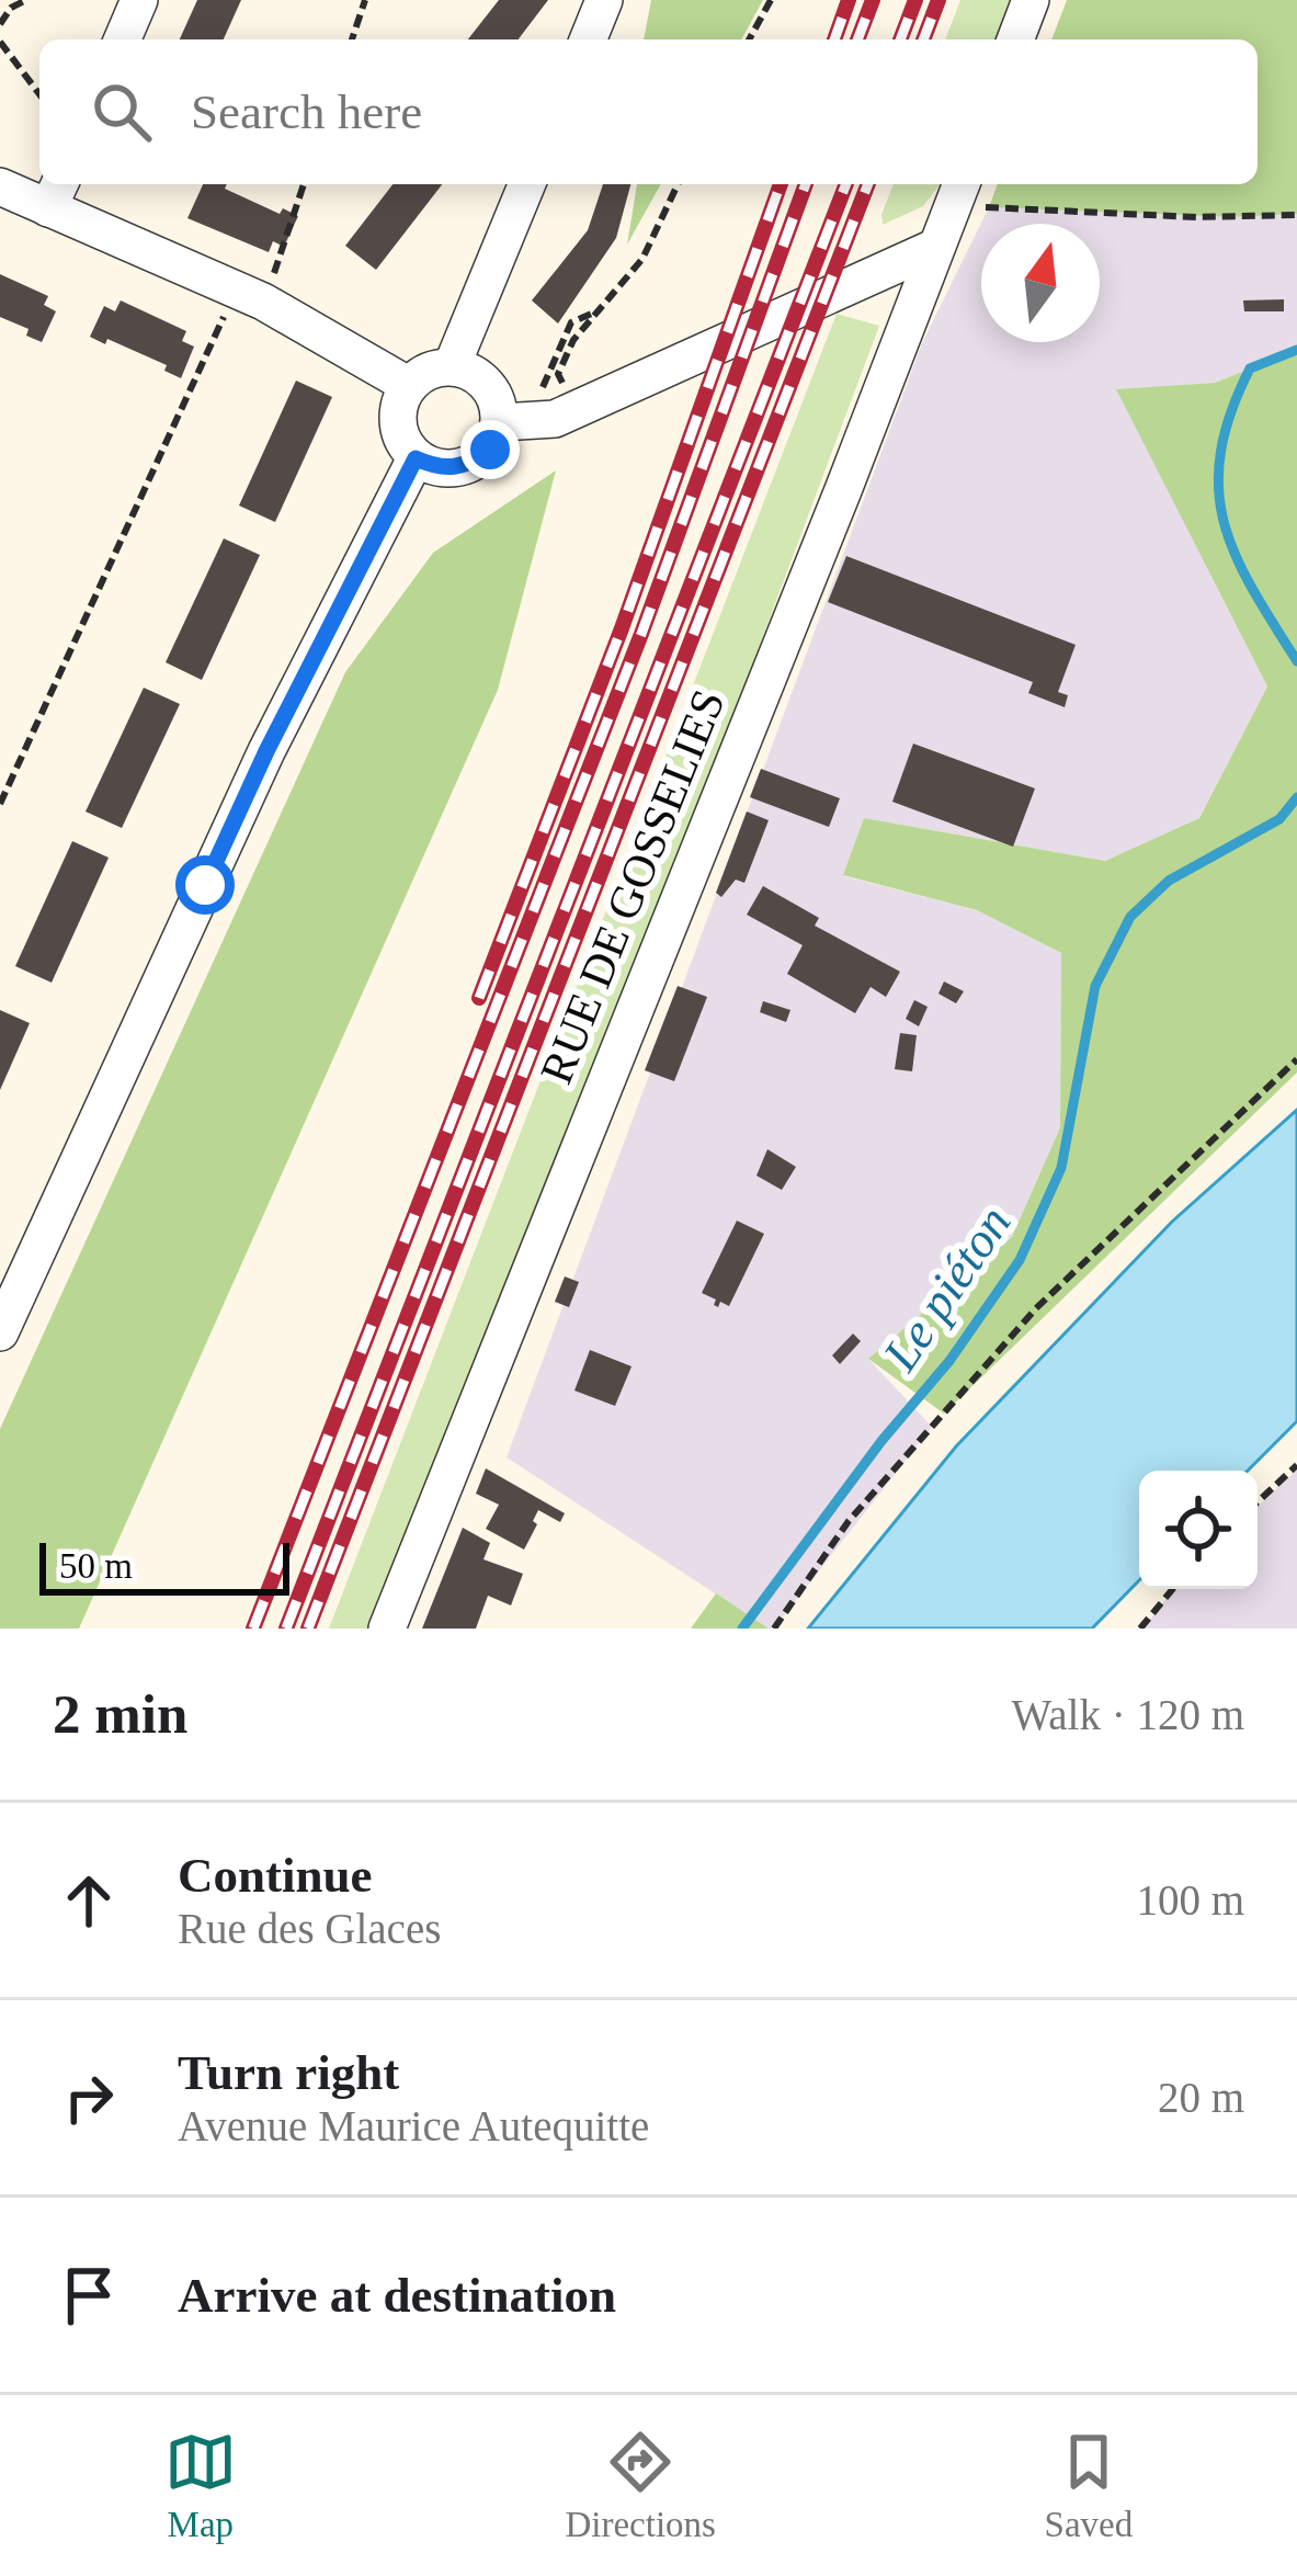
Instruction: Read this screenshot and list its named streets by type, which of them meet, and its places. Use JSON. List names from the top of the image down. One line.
{"streets":{"street":["RUE DE GOSSELIES"]},"water":["Le piéton"],"scale_bar":"50 m","north":"top","page":{"search":"Search here","scale":"50 m","heading":["2 min","Walk · 120 m"],"list":[["Continue","Rue des Glaces","100 m"],["Turn right","Avenue Maurice Autequitte","20 m"],"Arrive at destination"],"nav":["Map","Directions","Saved"]}}
